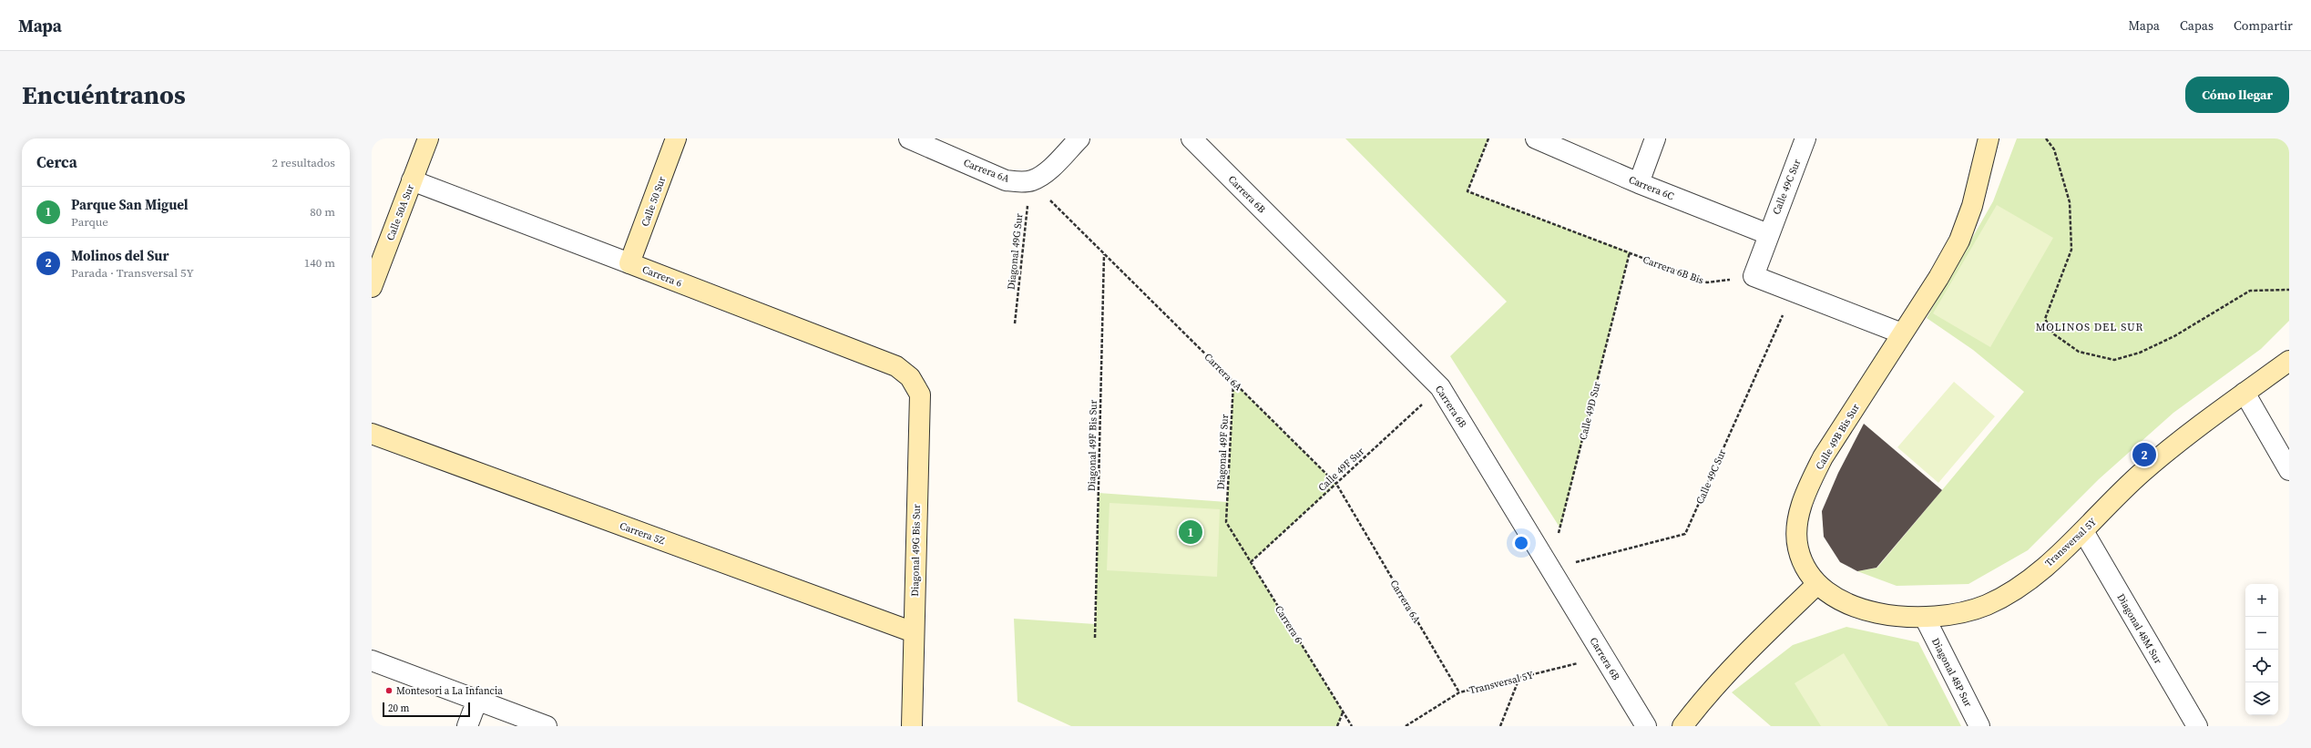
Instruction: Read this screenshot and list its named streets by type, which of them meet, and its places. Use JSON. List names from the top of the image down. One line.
{"streets":{"street":["Carrera 6A","Calle 49C Sur","Carrera 6C","Carrera 6B","Calle 50 Sur","Calle 50A Sur","Carrera 6","Calle 49B Bis Sur","Carrera 5Z","Transversal 5Y","Diagonal 49G Bis Sur","Diagonal 48M Sur","Diagonal 48P Sur"],"path":["Diagonal 49G Sur","Carrera 6B Bis","Calle 49D Sur","Diagonal 49F Bis Sur","Diagonal 49F Sur","Calle 49F Sur"]},"crossings":[["Carrera 6A","Diagonal 49G Sur"],["Carrera 6A","Diagonal 49F Bis Sur"],["Carrera 6A","Diagonal 49F Sur"],["Carrera 6A","Calle 49F Sur"],["Carrera 6A","Transversal 5Y"],["Calle 49C Sur","Carrera 6C"],["Calle 49C Sur","Carrera 6B"],["Calle 49C Sur","Carrera 6B Bis"],["Calle 49C Sur","Calle 49D Sur"],["Carrera 6B","Calle 49D Sur"],["Carrera 6B","Calle 49F Sur"],["Carrera 6B","Transversal 5Y"],["Calle 50 Sur","Carrera 6"],["Calle 50A Sur","Carrera 6"],["Carrera 6B Bis","Calle 49D Sur"],["Carrera 6","Diagonal 49F Sur"],["Carrera 6","Calle 49F Sur"],["Carrera 6","Diagonal 49G Bis Sur"],["Calle 49B Bis Sur","Transversal 5Y"],["Carrera 5Z","Diagonal 49G Bis Sur"],["Transversal 5Y","Diagonal 48M Sur"],["Transversal 5Y","Diagonal 48P Sur"]],"districts":["MOLINOS DEL SUR"],"places":["Montesori a La Infancia"],"scale_bar":"20 m","page":{"header":"Mapa","nav":["Mapa","Capas","Compartir"],"buttons":"Cómo llegar","title":"Encuéntranos","heading":["Cerca","2 resultados"],"list":[{"mark":"1","name":"Parque San Miguel","note":"Parque","value":"80 m"},{"mark":"2","name":"Molinos del Sur","note":"Parada · Transversal 5Y","value":"140 m"}],"pins":["2","1"],"map_buttons":["+","−"],"scale":"20 m"}}
